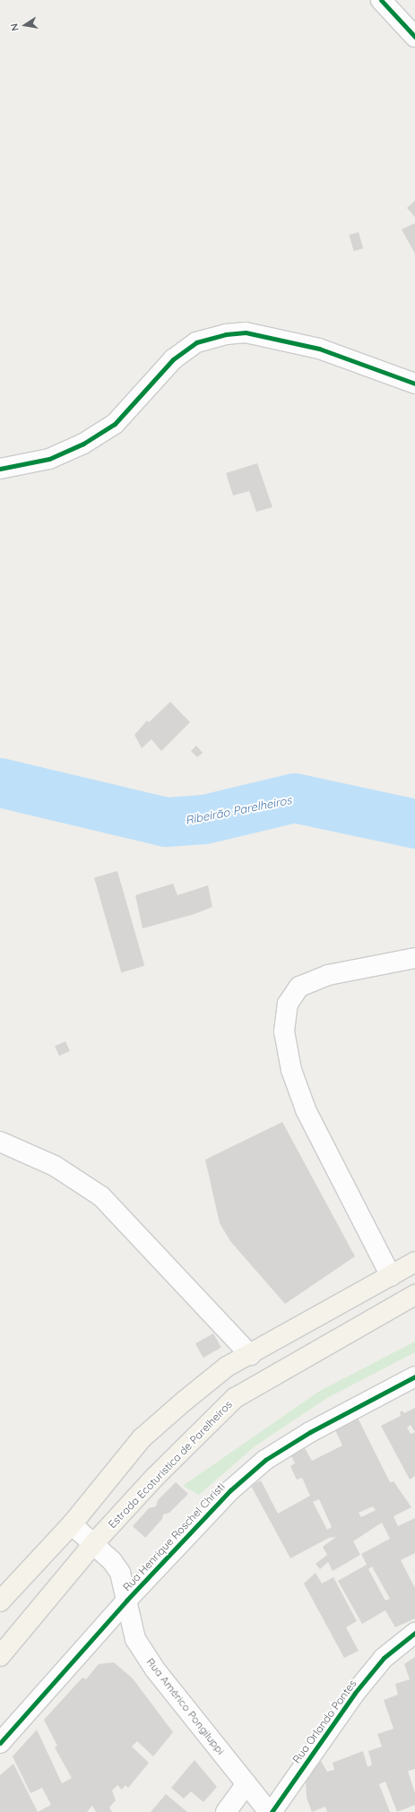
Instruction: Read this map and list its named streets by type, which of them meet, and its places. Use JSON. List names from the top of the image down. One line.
{"streets":{"main road":["Estrada Ecoturistica de Parelheiros"],"street":["Rua Henrique Roschel Christi","Rua Américo Pongiluppi","Rua Orlando Pontes"]},"crossings":[["Estrada Ecoturistica de Parelheiros","Rua Américo Pongiluppi"],["Rua Henrique Roschel Christi","Rua Américo Pongiluppi"]],"water":["Ribeirão Parelheiros"],"north":"left"}
